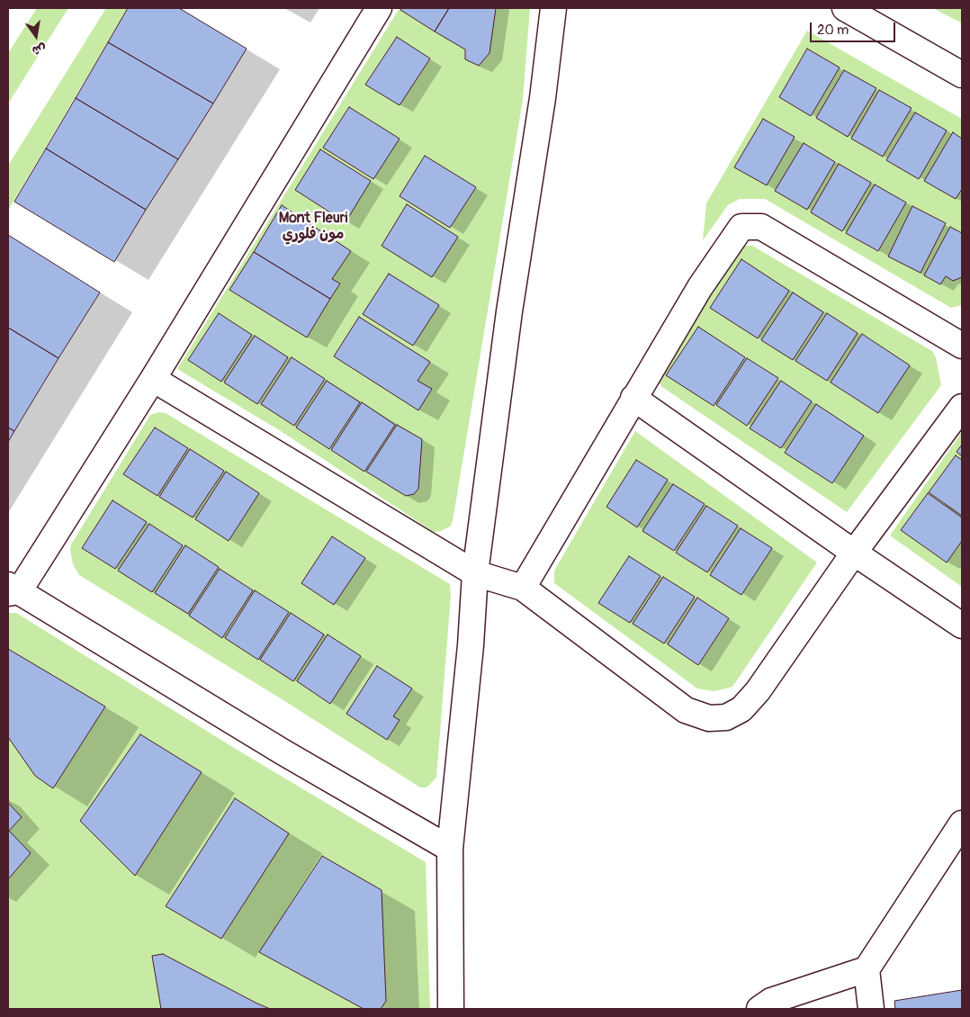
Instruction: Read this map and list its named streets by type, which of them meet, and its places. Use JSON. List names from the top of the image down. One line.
{"districts":["Mont Fleuri مون فلوري"],"scale_bar":"20 m","north":"bottom"}
